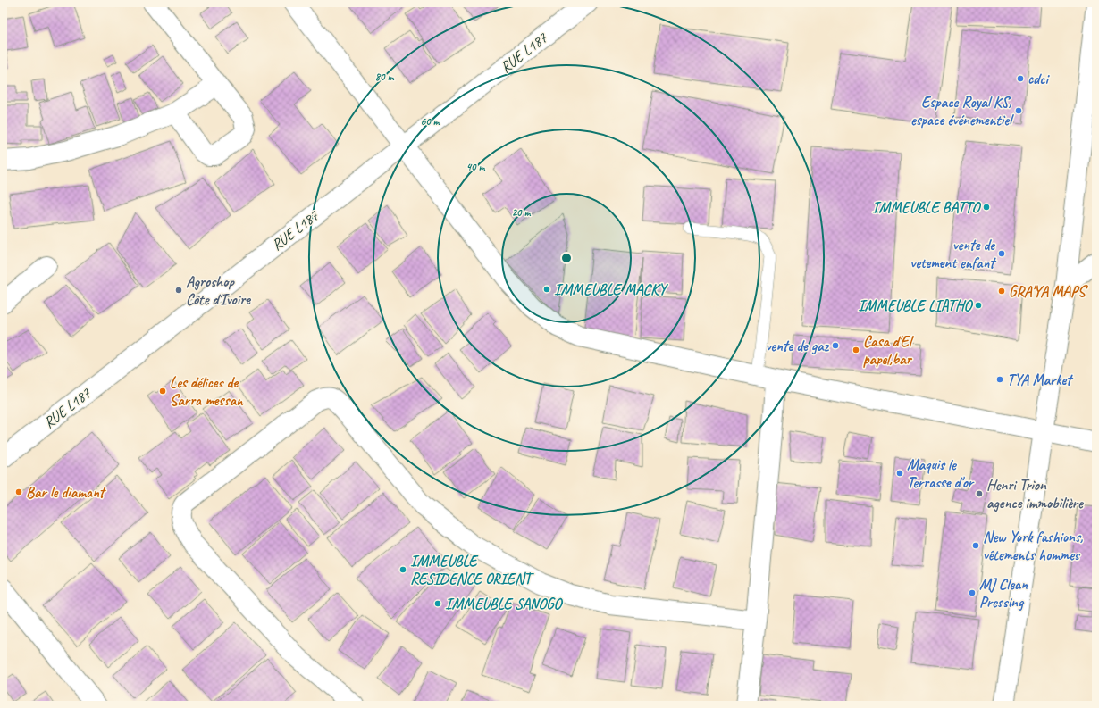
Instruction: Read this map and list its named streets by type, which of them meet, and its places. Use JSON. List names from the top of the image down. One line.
{"streets":{"street":["RUE L187"]},"places":["cdci","Espace Royal KS, espace événementiel","IMMEUBLE BATTO","vente de vetement enfant","IMMEUBLE MACKY","Agroshop Côte d'Ivoire","GRA'YA MAPS","IMMEUBLE LIATHO","vente de gaz","Casa d'El papel,bar","TYA Market","Les délices de Sarra messan","Maquis le Terrasse d'or","Bar le diamant","Henri Trion agence immobilière","New York fashions, vêtements hommes","IMMEUBLE RESIDENCE ORIENT","MJ Clean Pressing","IMMEUBLE SANOGO"],"rings":["80 m","60 m","40 m","20 m"]}
